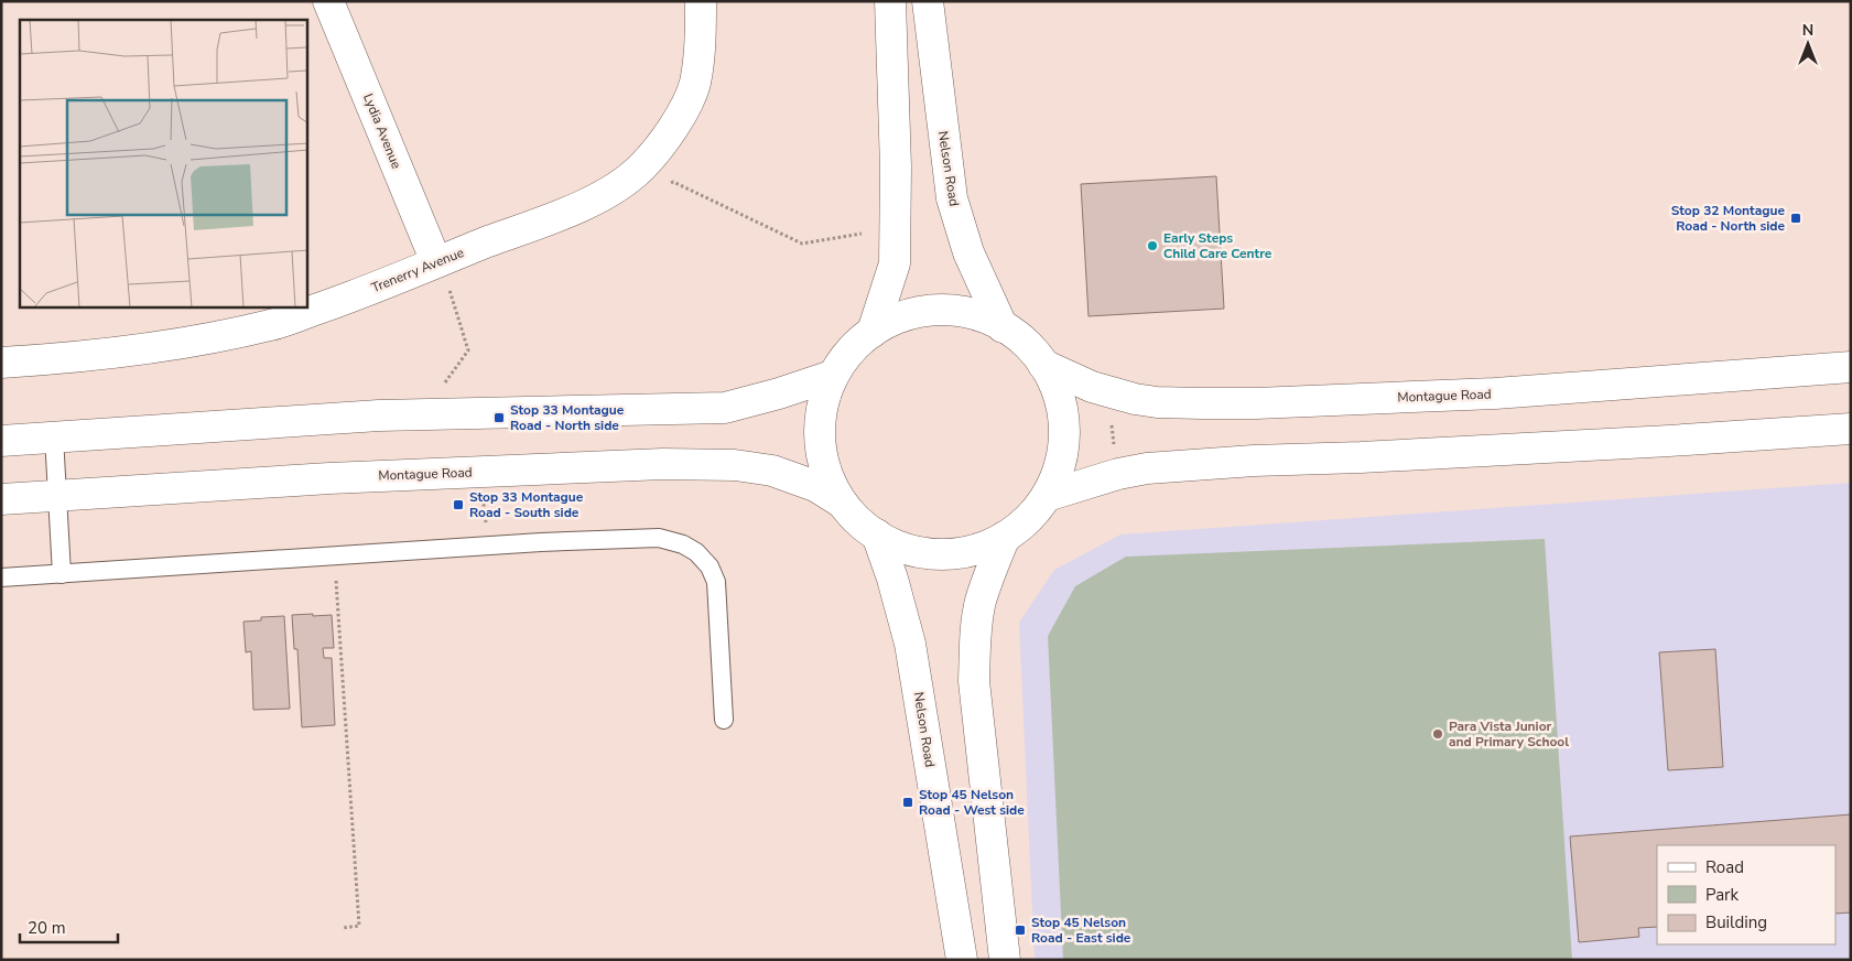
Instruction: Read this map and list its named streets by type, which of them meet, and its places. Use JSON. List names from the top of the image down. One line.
{"streets":{"main road":["Lydia Avenue","Nelson Road","Trenerry Avenue","Montague Road"]},"crossings":[["Lydia Avenue","Trenerry Avenue"]],"places":{"transit":["Stop 32 Montague Road - North side","Stop 33 Montague Road - North side","Stop 33 Montague Road - South side","Stop 45 Nelson Road - West side","Stop 45 Nelson Road - East side"],"other":["Early Steps Child Care Centre","Para Vista Junior and Primary School"]},"legend":["Road","Park","Building"],"scale_bar":"20 m","north":"top"}
